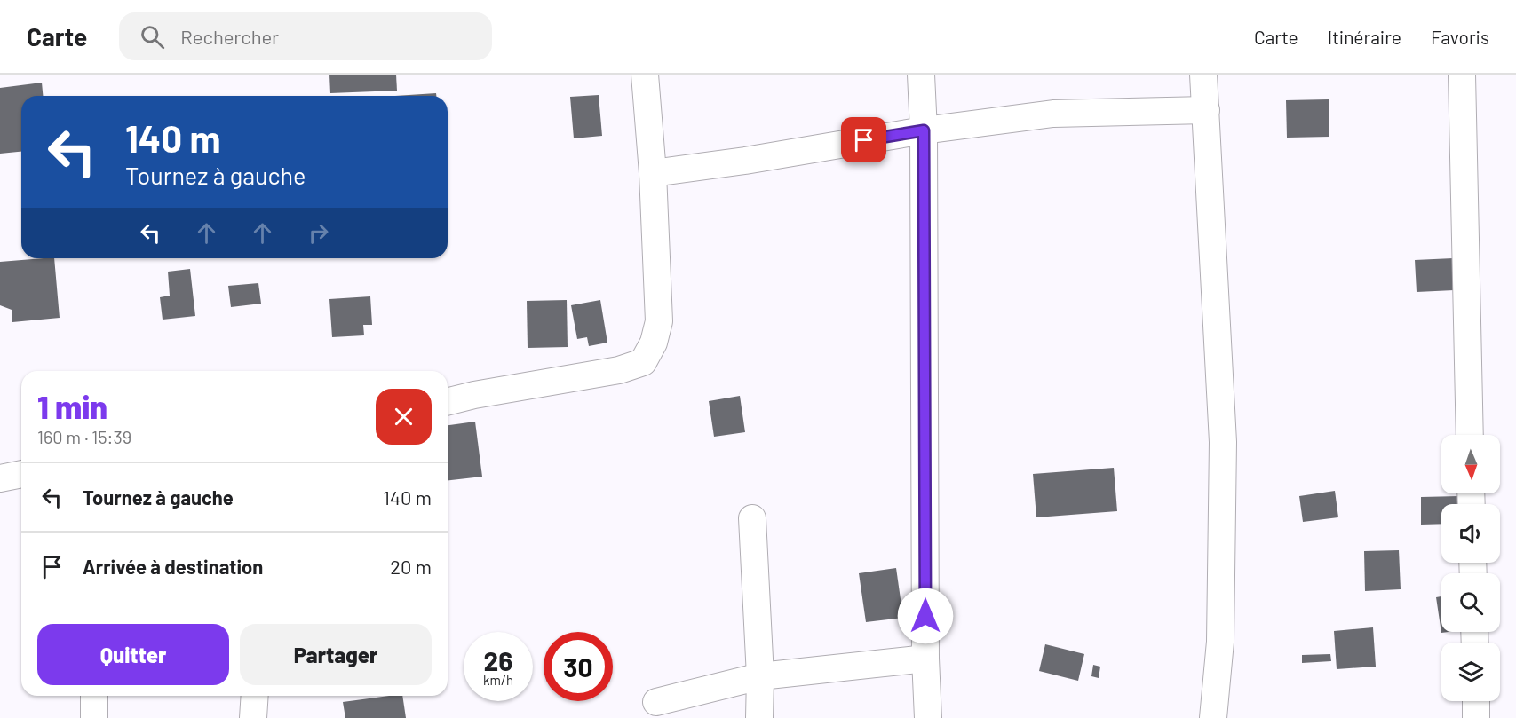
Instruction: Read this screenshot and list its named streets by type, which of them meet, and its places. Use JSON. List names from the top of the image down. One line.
{"north":"bottom","page":{"header":"Carte","search":"Rechercher","nav":["Carte","Itinéraire","Favoris"],"turn":["140 m","Tournez à gauche"],"heading":["1 min","160 m · 15:39"],"list":[{"name":"Tournez à gauche","value":"140 m"},{"name":"Arrivée à destination","value":"20 m"}],"buttons":["Quitter","Partager"],"speed":"26 km/h","limit":"30"}}
